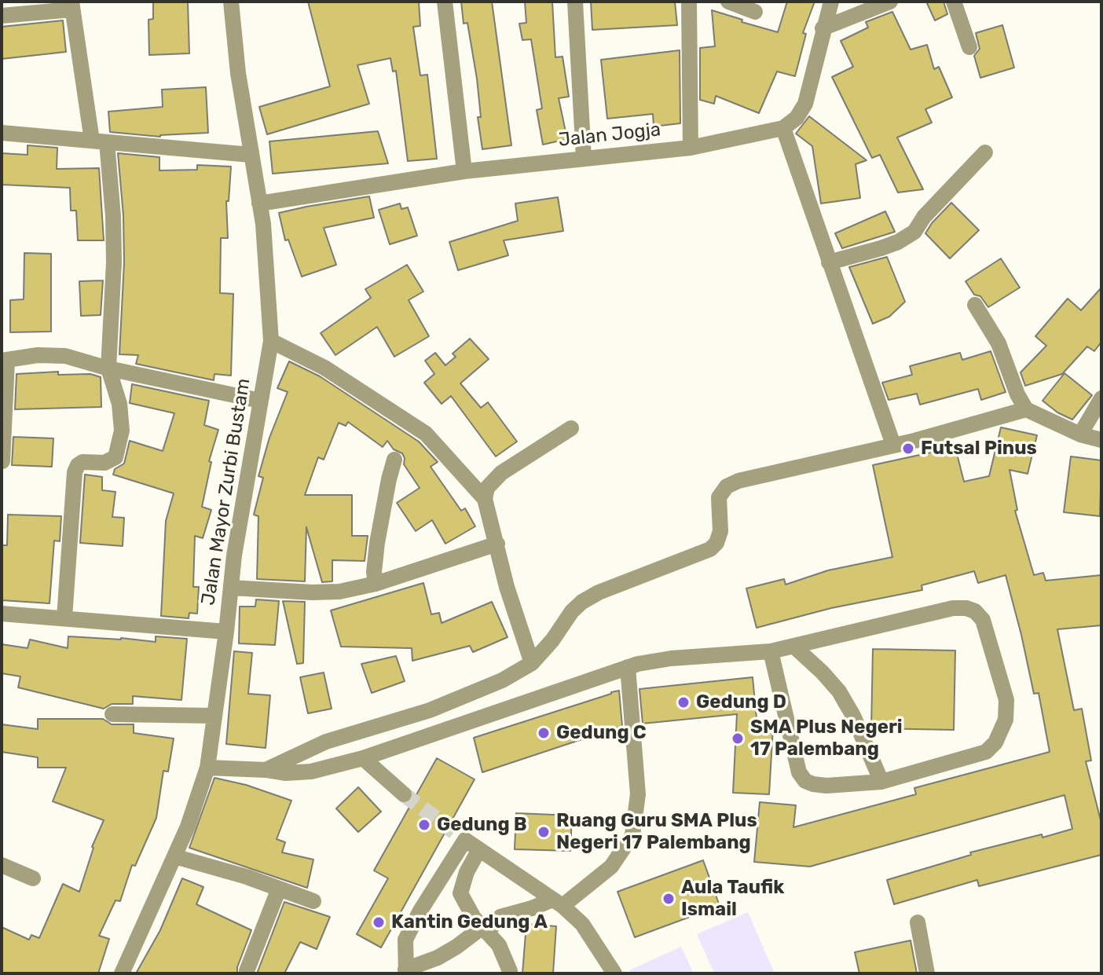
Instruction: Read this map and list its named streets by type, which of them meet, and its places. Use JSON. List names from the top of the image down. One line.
{"streets":{"street":["Jalan Jogja","Jalan Mayor Zurbi Bustam"]},"crossings":[["Jalan Jogja","Jalan Mayor Zurbi Bustam"]],"places":["Futsal Pinus","Gedung D","Gedung C","SMA Plus Negeri 17 Palembang","Gedung B","Ruang Guru SMA Plus Negeri 17 Palembang","Aula Taufik Ismail","Kantin Gedung A"]}
